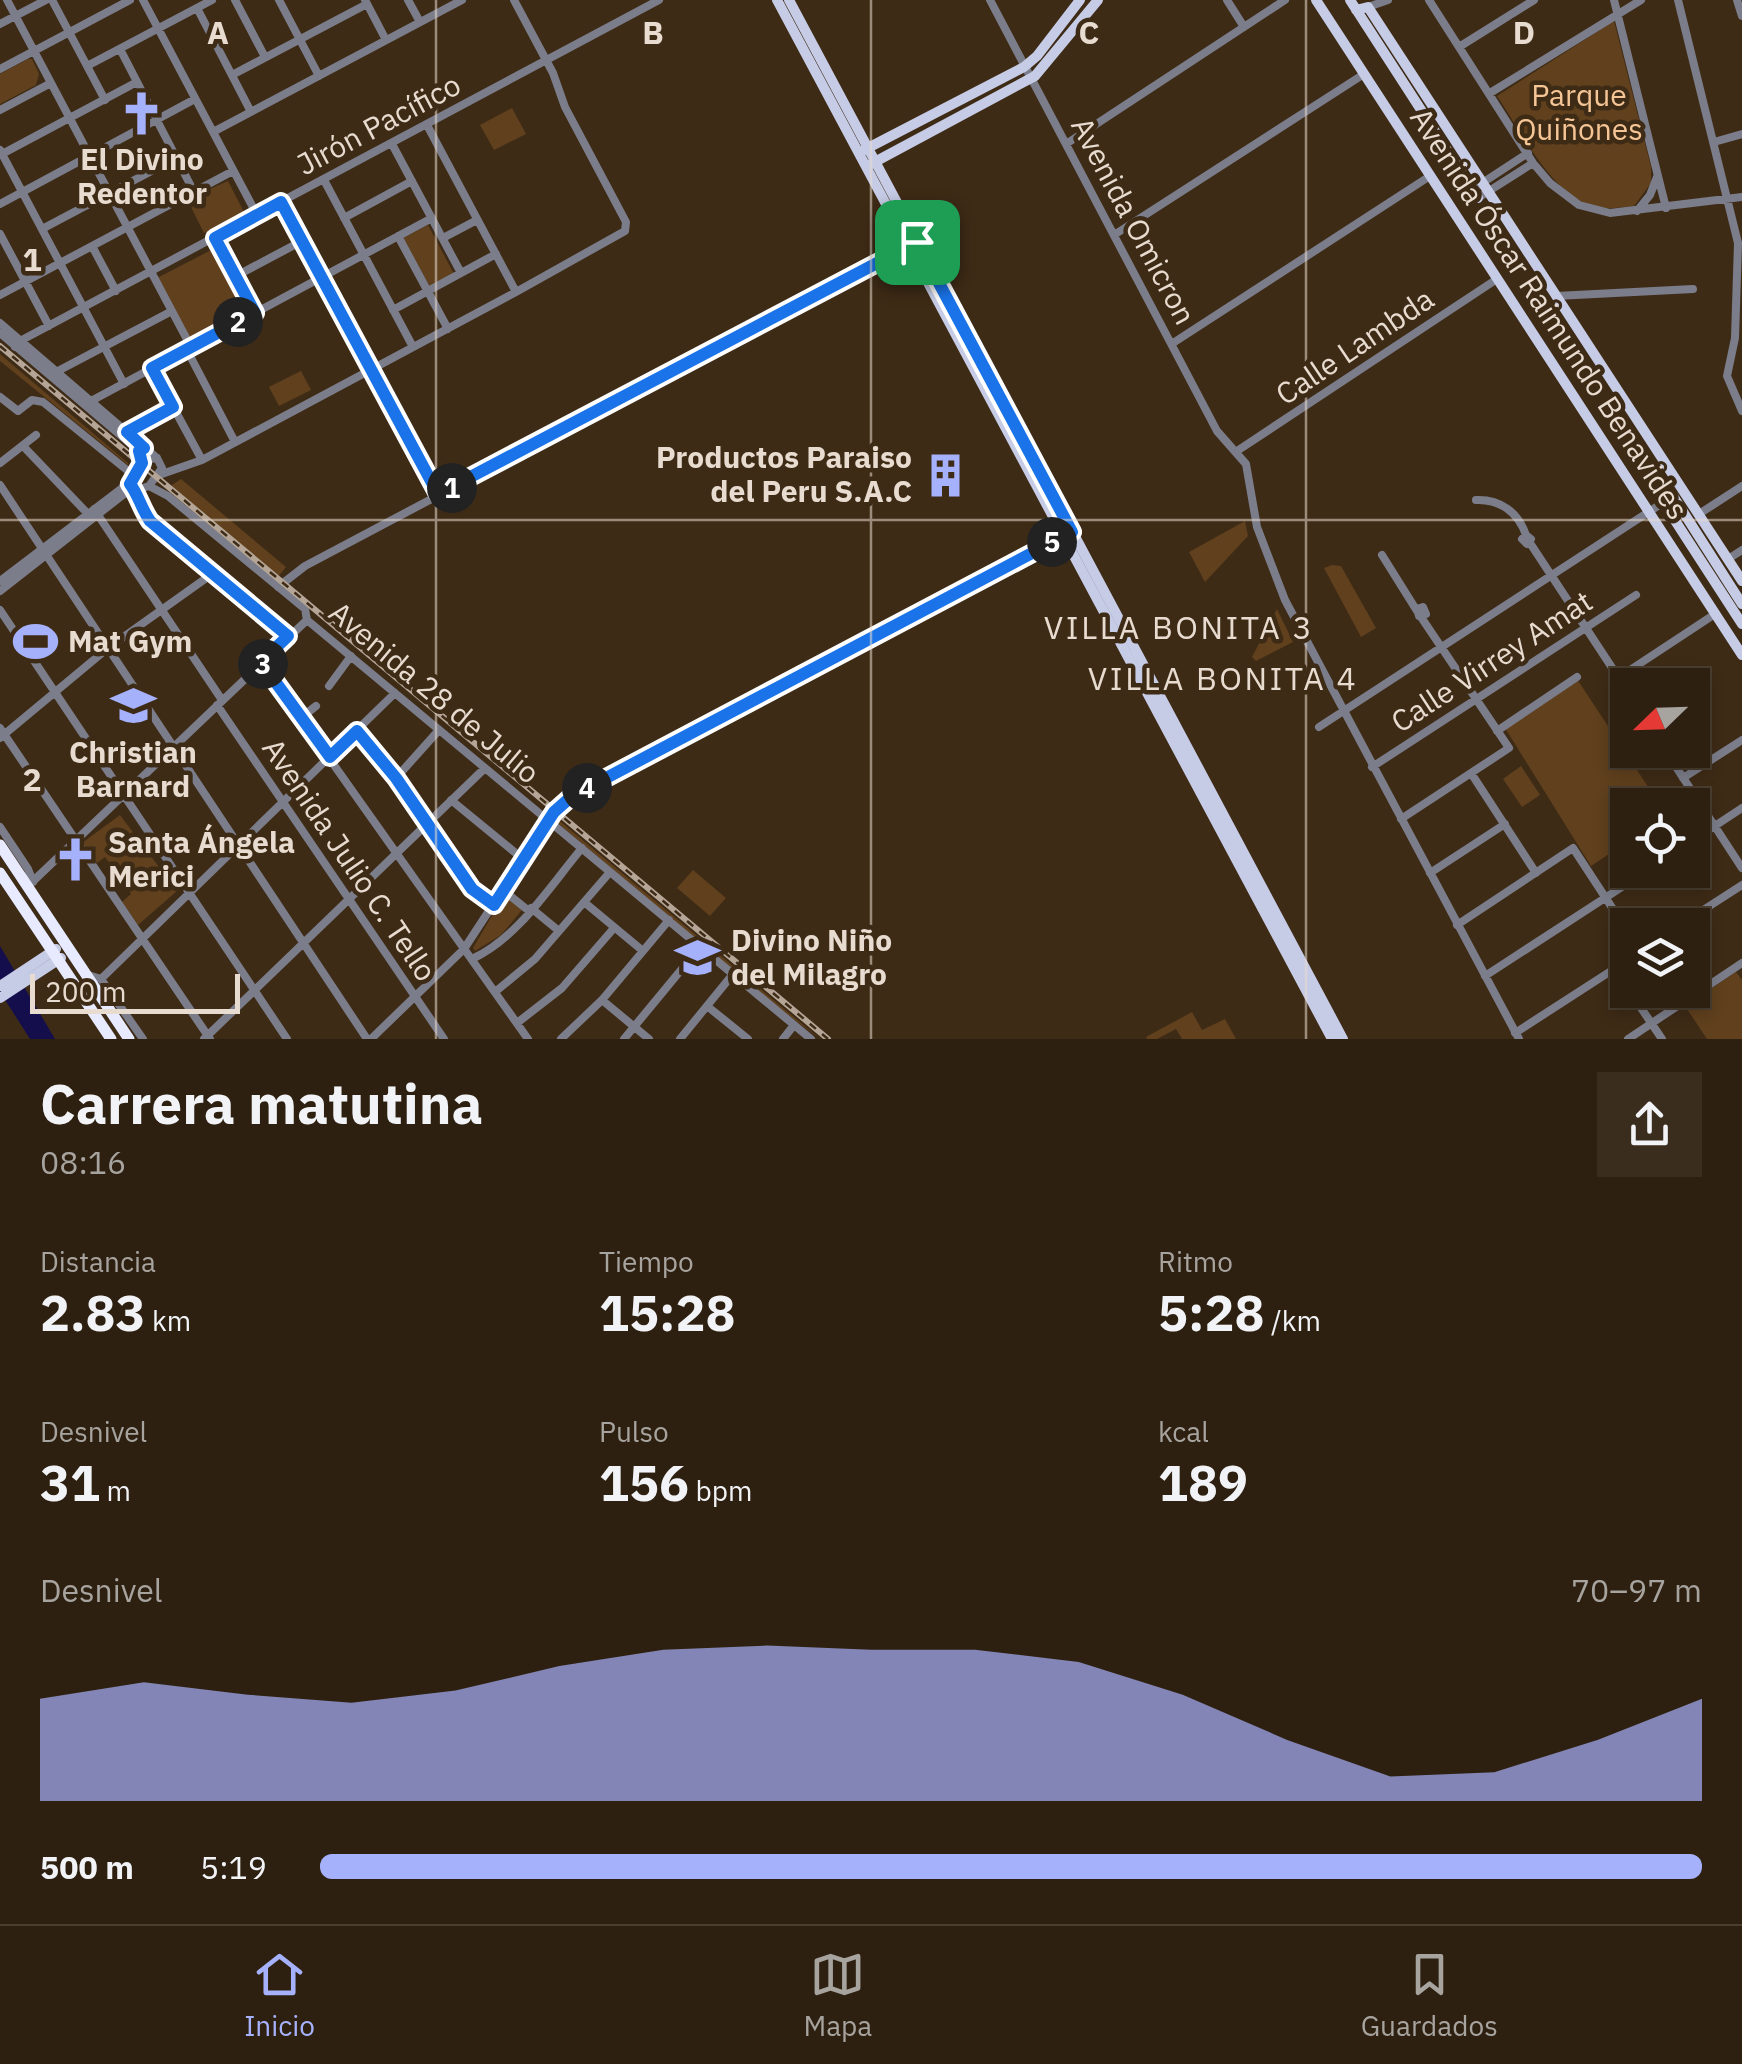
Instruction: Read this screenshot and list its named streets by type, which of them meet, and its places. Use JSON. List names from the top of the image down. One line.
{"streets":{"main road":["Avenida Óscar Raimundo Benavides"],"street":["Jirón Pacífico","Avenida Omicron","Calle Lambda","Calle Virrey Amat","Avenida 28 de Julio","Avenida Julio C. Tello"]},"crossings":[["Avenida Omicron","Calle Lambda"],["Avenida Óscar Raimundo Benavides","Calle Lambda"]],"districts":["VILLA BONITA 3","VILLA BONITA 4"],"parks":["Parque Quiñones"],"places":{"church":["El Divino Redentor","Santa Ángela Merici"],"building":["Productos Paraiso del Peru S.A.C"],"sports":["Mat Gym"],"school or university":["Christian Barnard","Divino Niño del Milagro"]},"scale_bar":"200 m","north":"bottom left","page":{"pins":["2","1","5","3","4"],"scale":"200 m","heading":["Carrera matutina","08:16"],"stats":[["Distancia","2.83 km"],["Tiempo","15:28"],["Ritmo","5:28 /km"],["Desnivel","31 m"],["Pulso","156 bpm"],["kcal","189"]],"chart":["Desnivel","70–97 m"],"list":[{"name":"500 m","note":"5:19"}],"tabs":["Inicio","Mapa","Guardados"]},"grid":{"columns":["A","B","C","D"],"rows":["1","2"]}}
